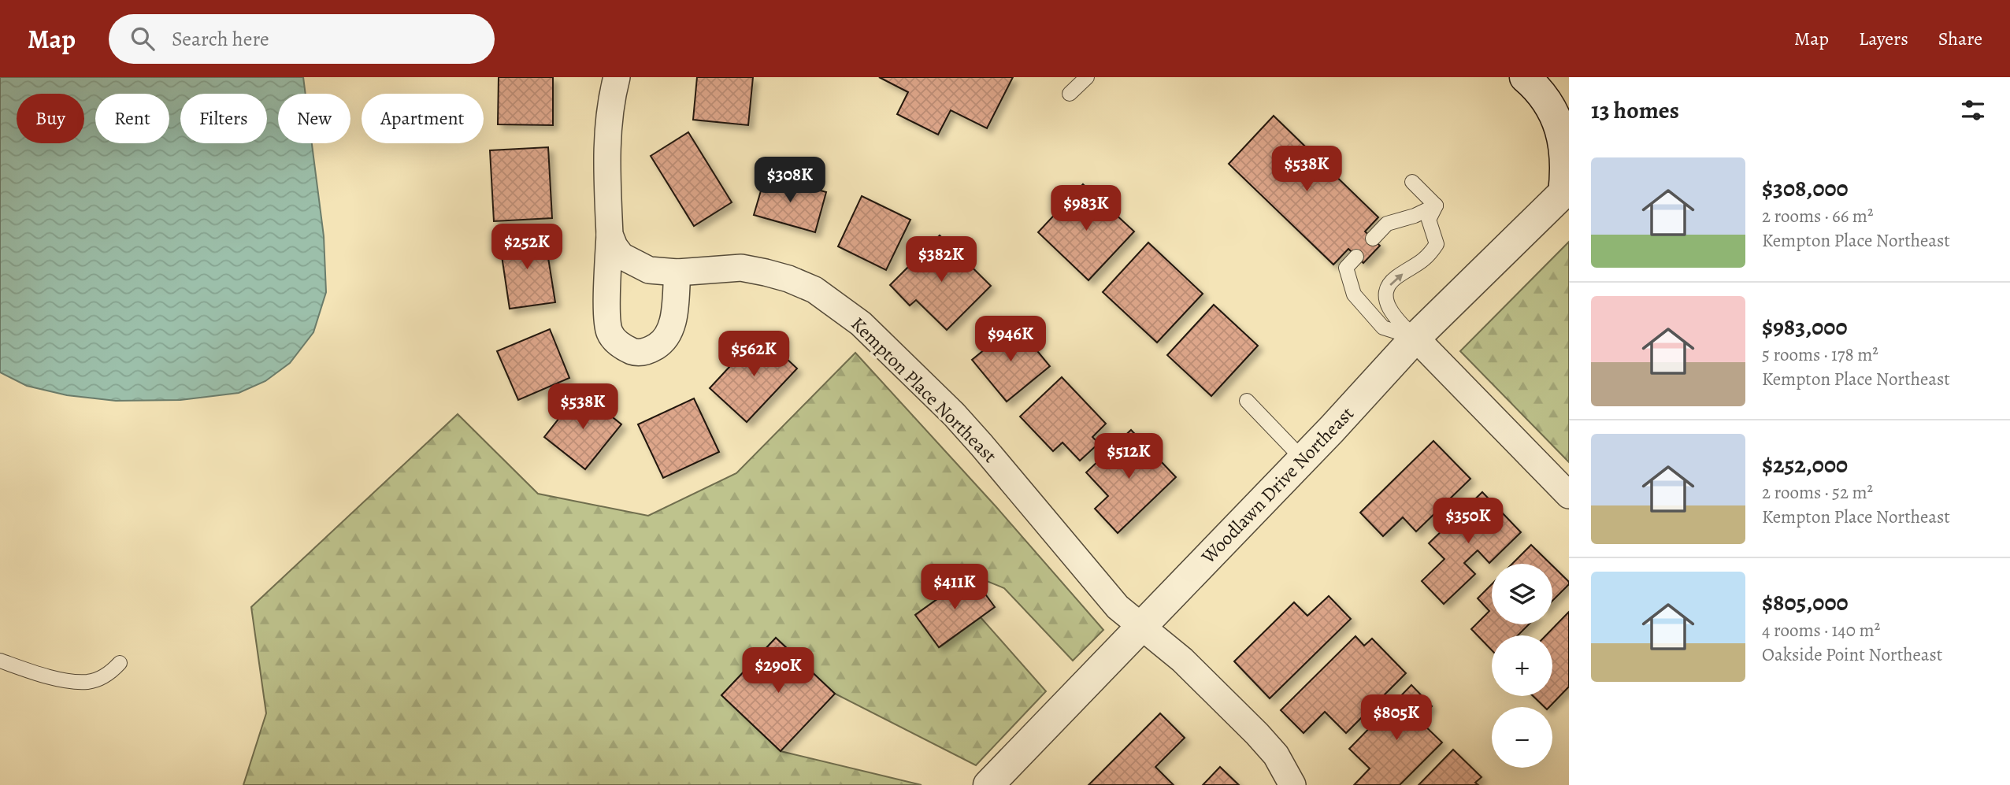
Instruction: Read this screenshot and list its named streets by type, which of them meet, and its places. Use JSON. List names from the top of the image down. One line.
{"streets":{"street":["Kempton Place Northeast","Woodlawn Drive Northeast"]},"crossings":[["Kempton Place Northeast","Woodlawn Drive Northeast"]],"page":{"header":"Map","search":"Search here","nav":["Map","Layers","Share"],"heading":"13 homes","chip":["Buy","Rent","Filters","New","Apartment"],"list":[{"name":"$308,000","note":"2 rooms · 66 m² · Kempton Place Northeast"},{"name":"$983,000","note":"5 rooms · 178 m² · Kempton Place Northeast"},{"name":"$252,000","note":"2 rooms · 52 m² · Kempton Place Northeast"},{"name":"$805,000","note":"4 rooms · 140 m² · Oakside Point Northeast"}],"price":["$538K","$308K","$983K","$252K","$382K","$946K","$562K","$538K","$512K","$350K","$411K","$290K","$805K"],"map_buttons":["+","−"]}}
